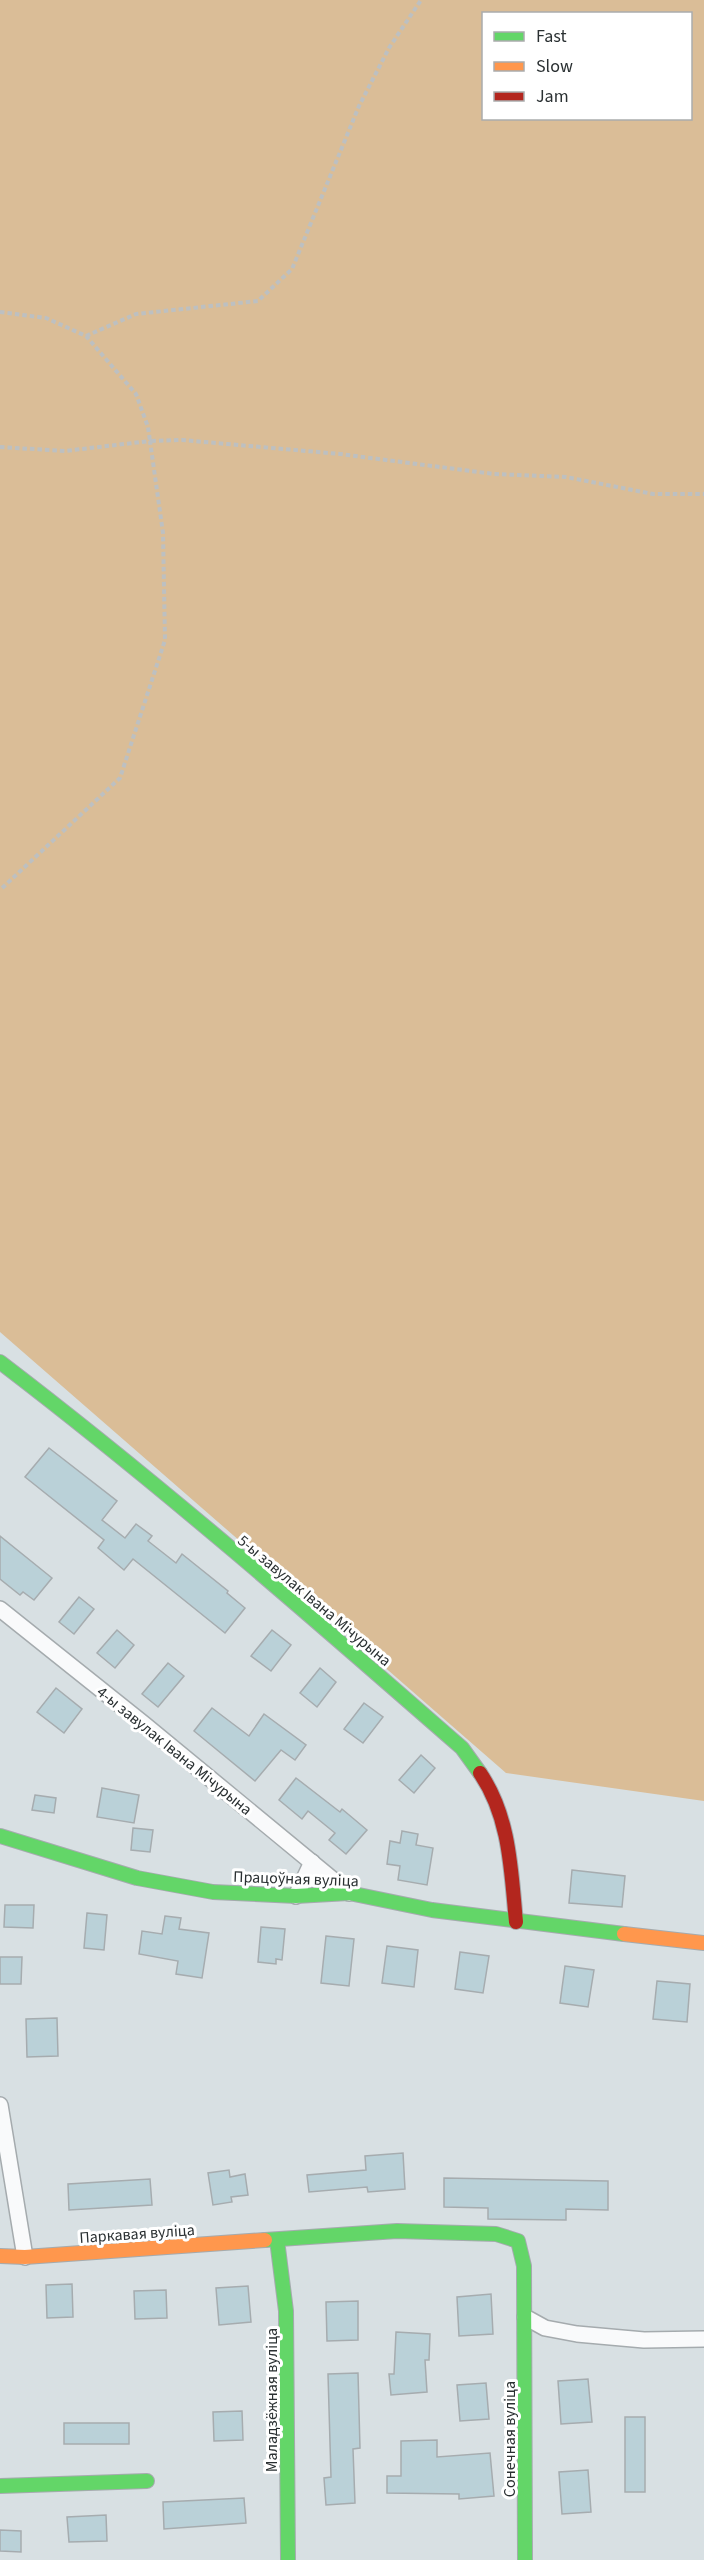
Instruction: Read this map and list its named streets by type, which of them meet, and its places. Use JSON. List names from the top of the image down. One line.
{"streets":{"street":["5-ы завулак Івана Мічурына","4-ы завулак Івана Мічурына","Працоўная вуліца","Паркавая вуліца","Маладзёжная вуліца","Сонечная вуліца"]},"crossings":[["5-ы завулак Івана Мічурына","Працоўная вуліца"],["4-ы завулак Івана Мічурына","Працоўная вуліца"],["Паркавая вуліца","Маладзёжная вуліца"],["Паркавая вуліца","Сонечная вуліца"]],"legend":["Fast","Slow","Jam"]}
